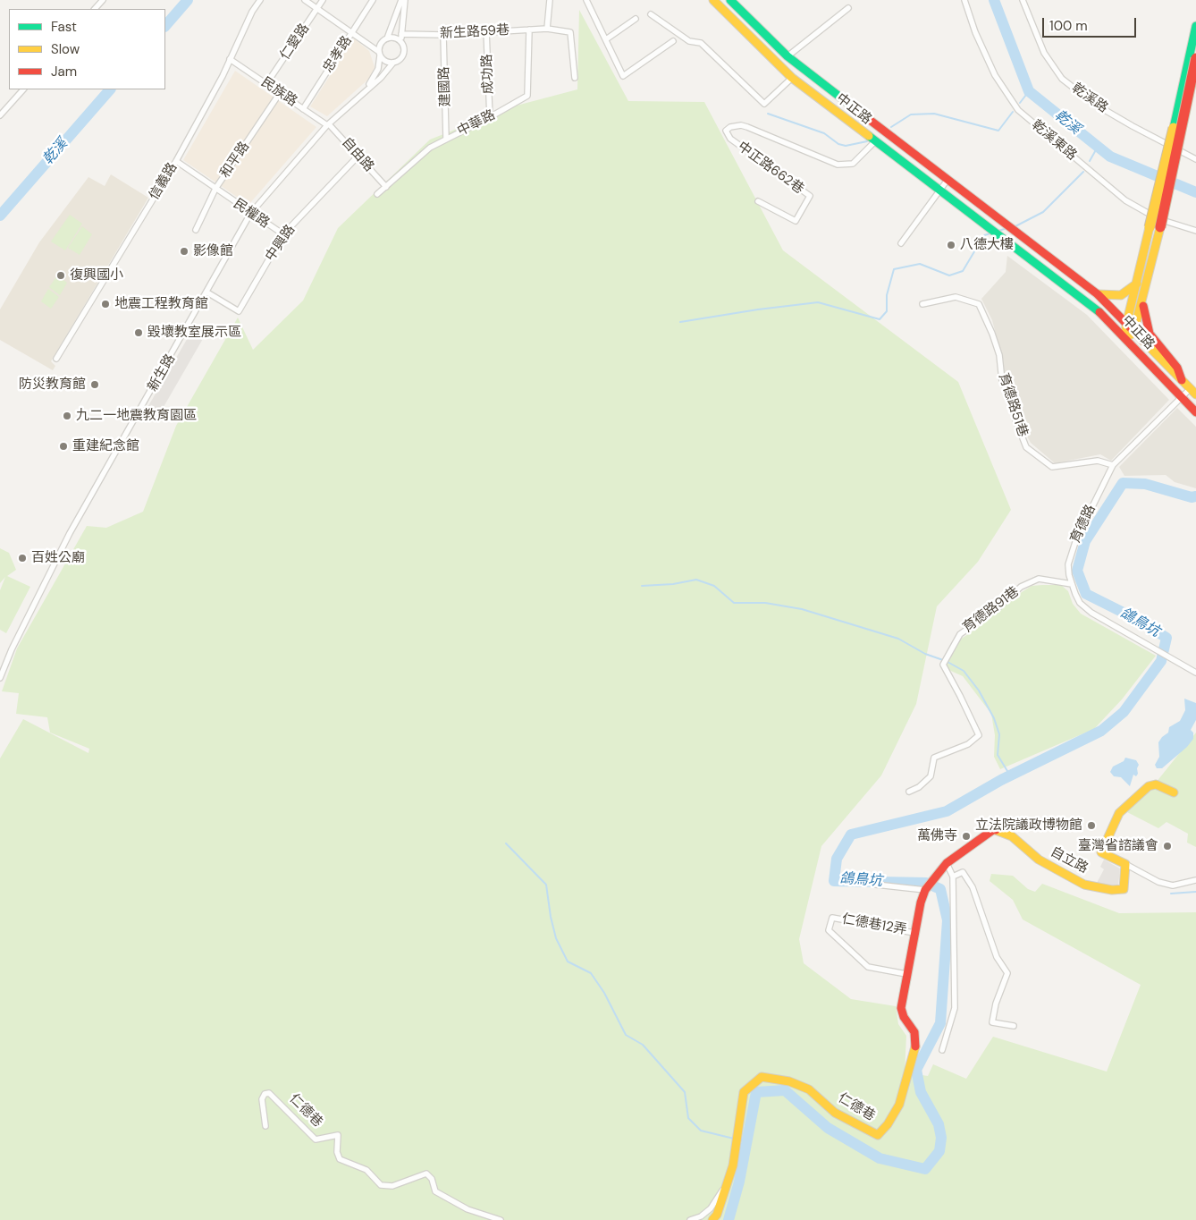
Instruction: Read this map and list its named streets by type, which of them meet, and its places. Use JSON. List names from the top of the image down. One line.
{"streets":{"main road":["中正路","自立路","仁德巷"],"street":["新生路59巷","仁愛路","忠孝路","成功路","建國路","民族路","乾溪路","中華路","乾溪東路","自由路","和平路","中正路662巷","信義路","民權路","中興路","新生路","育德路51巷","育德路","育德路91巷","仁德巷12弄"]},"crossings":[["新生路59巷","成功路"],["新生路59巷","建國路"],["新生路59巷","中華路"],["新生路59巷","新生路"],["仁愛路","民族路"],["忠孝路","民族路"],["成功路","中華路"],["建國路","中華路"],["民族路","自由路"],["民族路","和平路"],["民族路","信義路"],["民族路","新生路"],["中正路","中正路662巷"],["中正路","育德路"],["中華路","自由路"],["自由路","中興路"],["自由路","新生路"],["和平路","民權路"],["信義路","民權路"],["民權路","中興路"],["民權路","新生路"],["中興路","新生路"],["育德路51巷","育德路"],["育德路","育德路91巷"],["仁德巷12弄","仁德巷"]],"water":["乾溪","鴿鳥坑"],"places":["八德大樓","影像館","復興國小","地震工程教育館","毀壞教室展示區","防災教育館","九二一地震教育園區","重建紀念館","百姓公廟","立法院議政博物館","萬佛寺","臺灣省諮議會"],"legend":["Fast","Slow","Jam"],"scale_bar":"100 m"}
